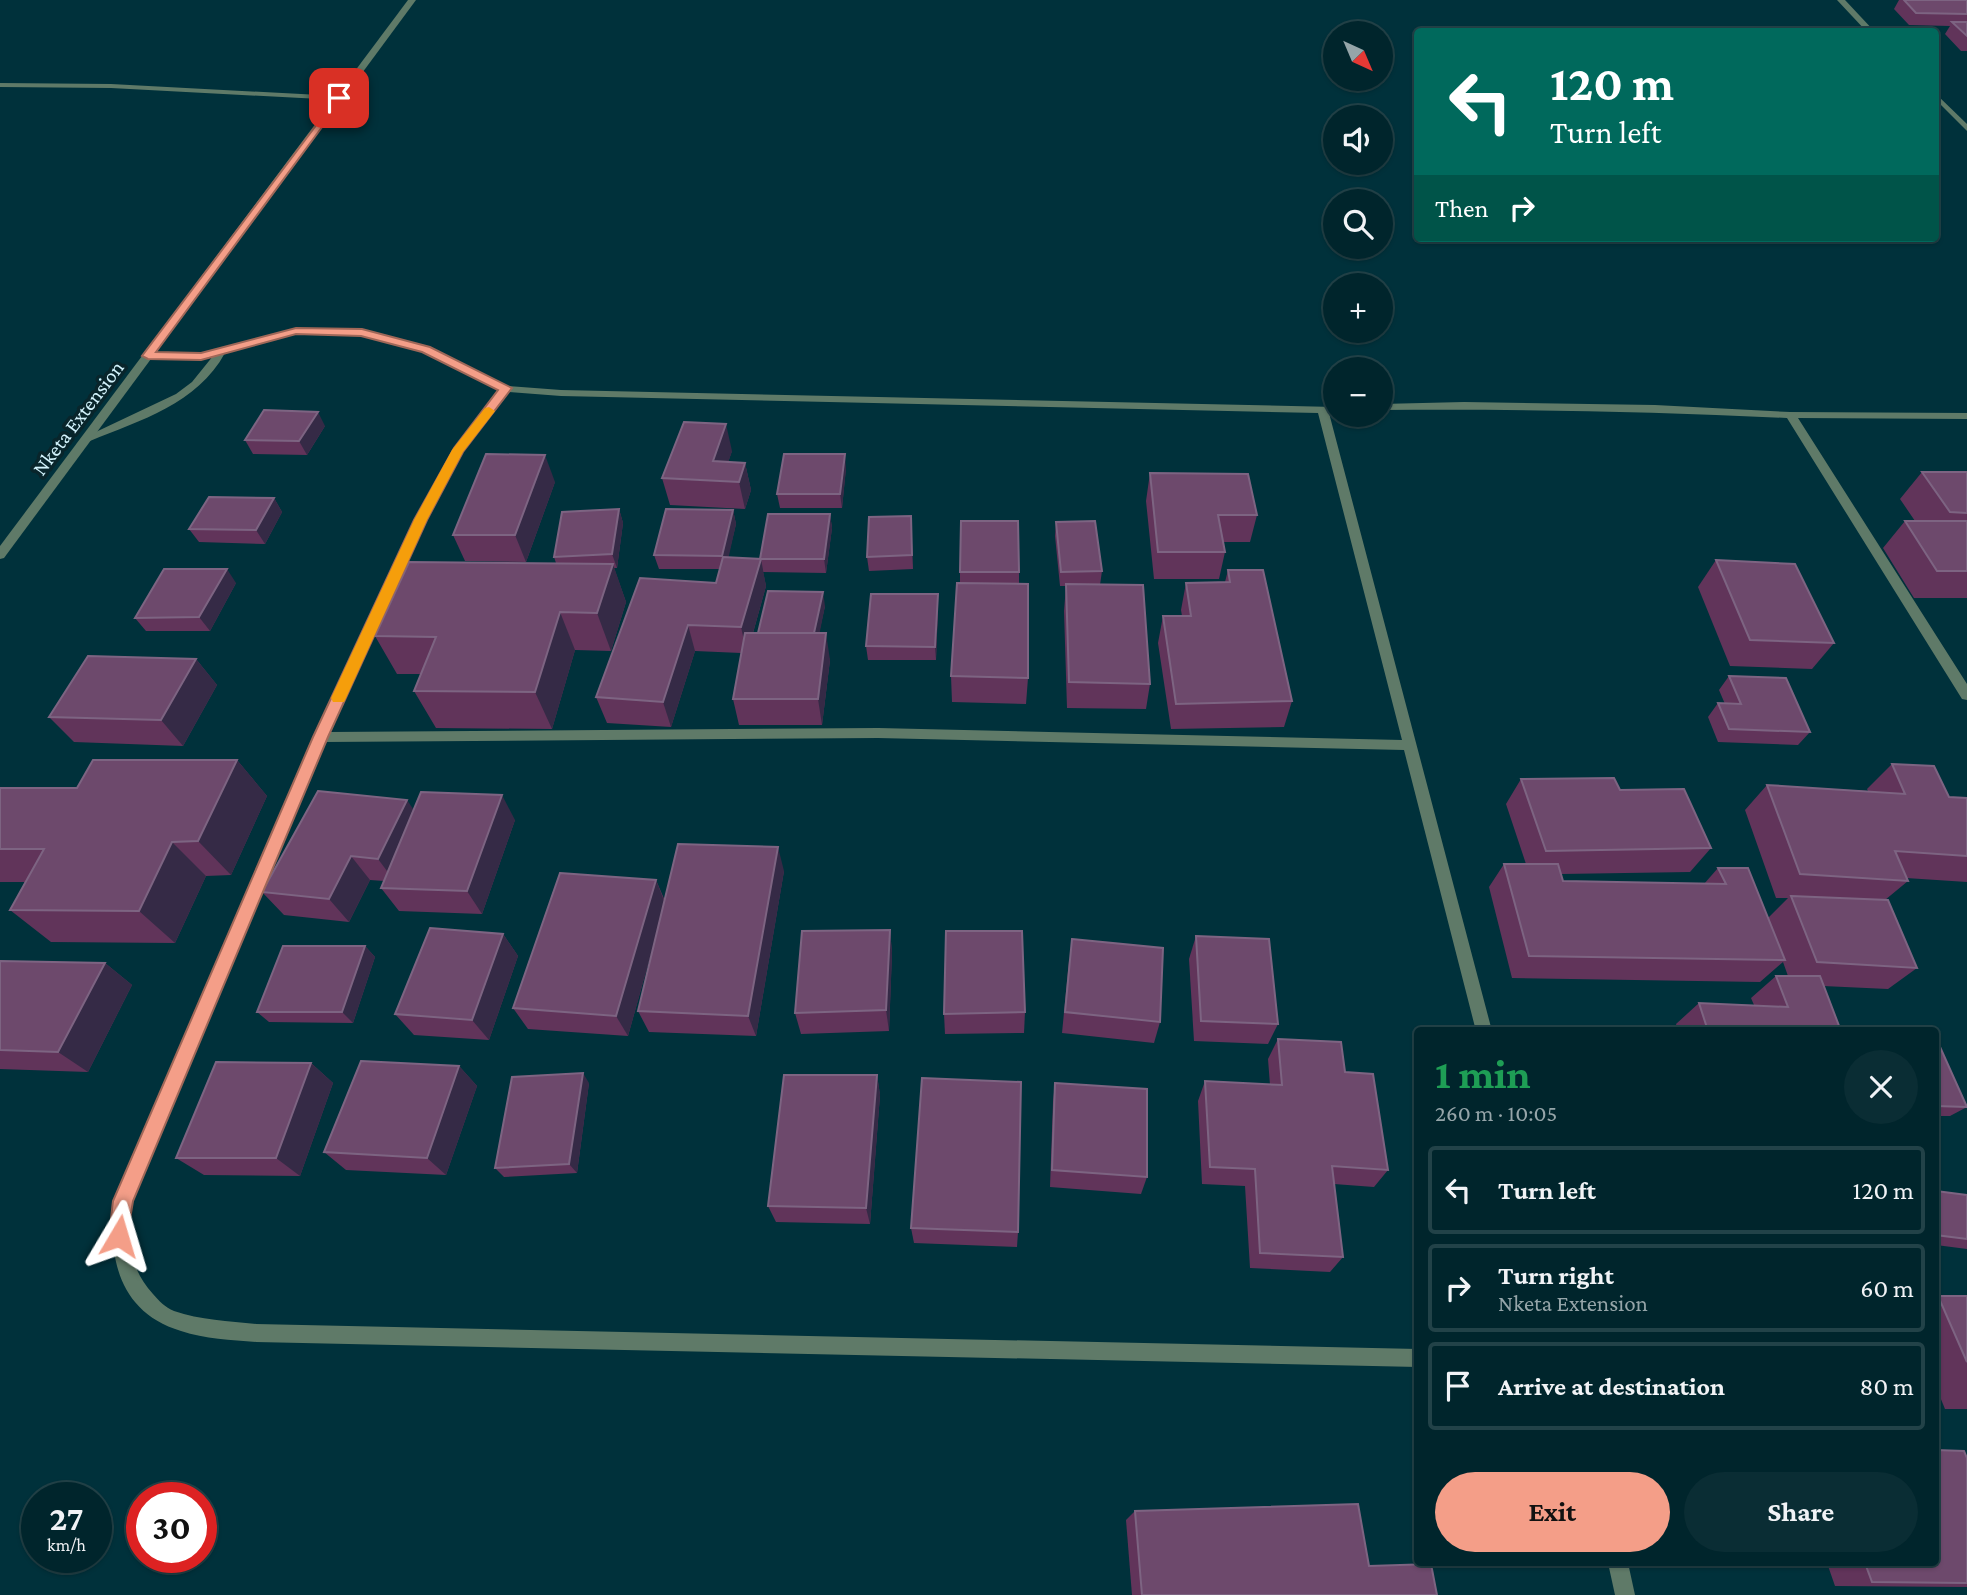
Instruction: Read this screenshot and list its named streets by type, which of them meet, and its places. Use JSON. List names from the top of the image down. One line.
{"streets":{"street":["Nketa Extension"]},"north":"bottom right","page":{"map_buttons":["+","−"],"turn":["120 m","Turn left"],"then":"Then","heading":["1 min","260 m · 10:05"],"list":[{"name":"Turn left","value":"120 m"},{"name":"Turn right","note":"Nketa Extension","value":"60 m"},{"name":"Arrive at destination","value":"80 m"}],"buttons":["Exit","Share"],"speed":"27 km/h","limit":"30"}}
